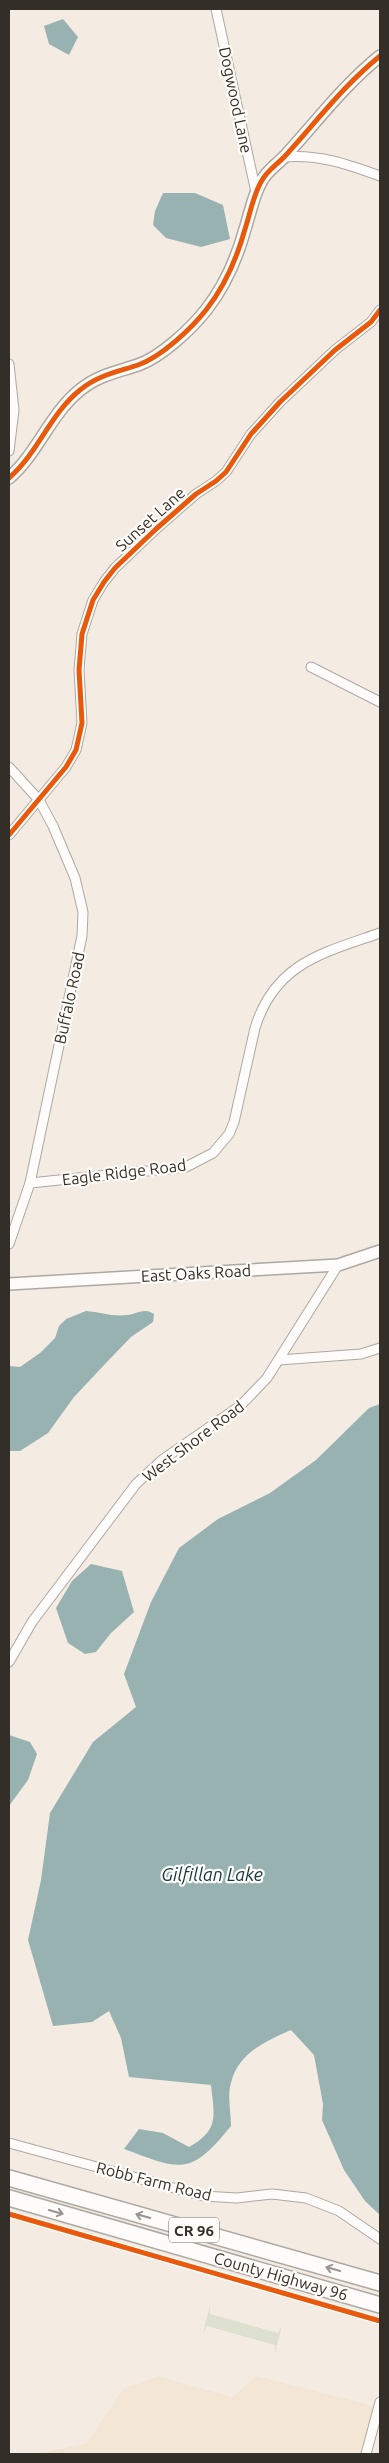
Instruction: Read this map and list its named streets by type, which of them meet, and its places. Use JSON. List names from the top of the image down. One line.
{"streets":{"main road":["CR 96","County Highway 96"],"street":["Dogwood Lane","Sunset Lane","Buffalo Road","Eagle Ridge Road","East Oaks Road","West Shore Road","Robb Farm Road"]},"crossings":[["Sunset Lane","Buffalo Road"],["Buffalo Road","Eagle Ridge Road"],["East Oaks Road","West Shore Road"]],"water":["Gilfillan Lake"]}
